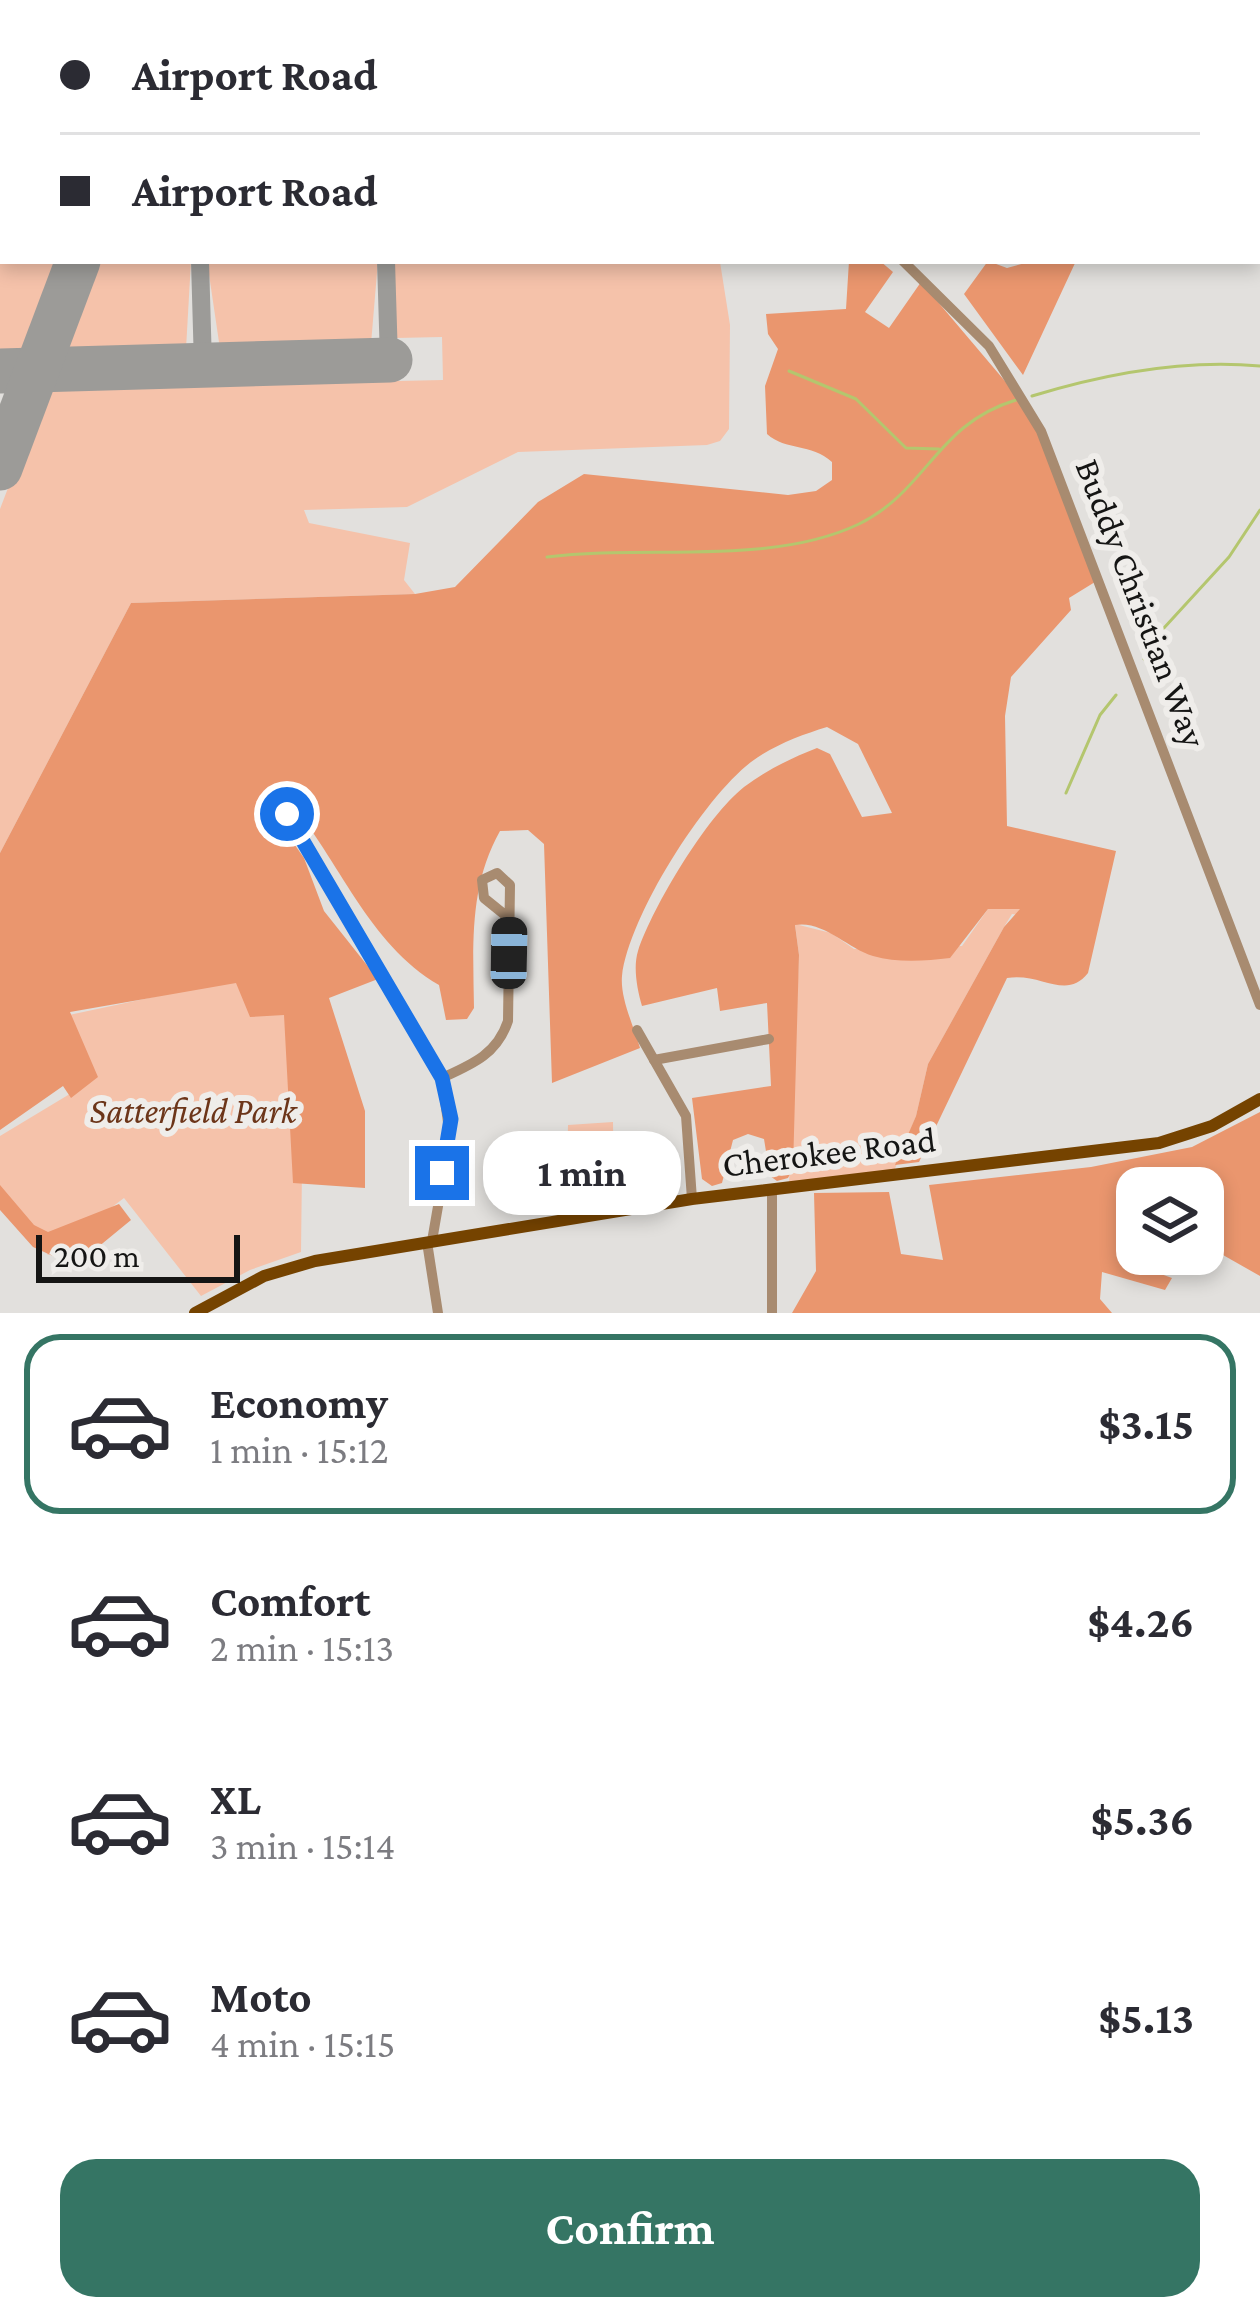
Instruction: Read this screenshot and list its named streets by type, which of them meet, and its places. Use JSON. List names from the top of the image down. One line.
{"streets":{"main road":["Cherokee Road"],"street":["Buddy Christian Way"]},"parks":["Satterfield Park"],"scale_bar":"200 m","page":{"banner":["Airport Road","Airport Road"],"bubble":"1 min","scale":"200 m","list":[{"name":"Economy","note":"1 min · 15:12","value":"$3.15"},{"name":"Comfort","note":"2 min · 15:13","value":"$4.26"},{"name":"XL","note":"3 min · 15:14","value":"$5.36"},{"name":"Moto","note":"4 min · 15:15","value":"$5.13"}],"buttons":"Confirm"}}
